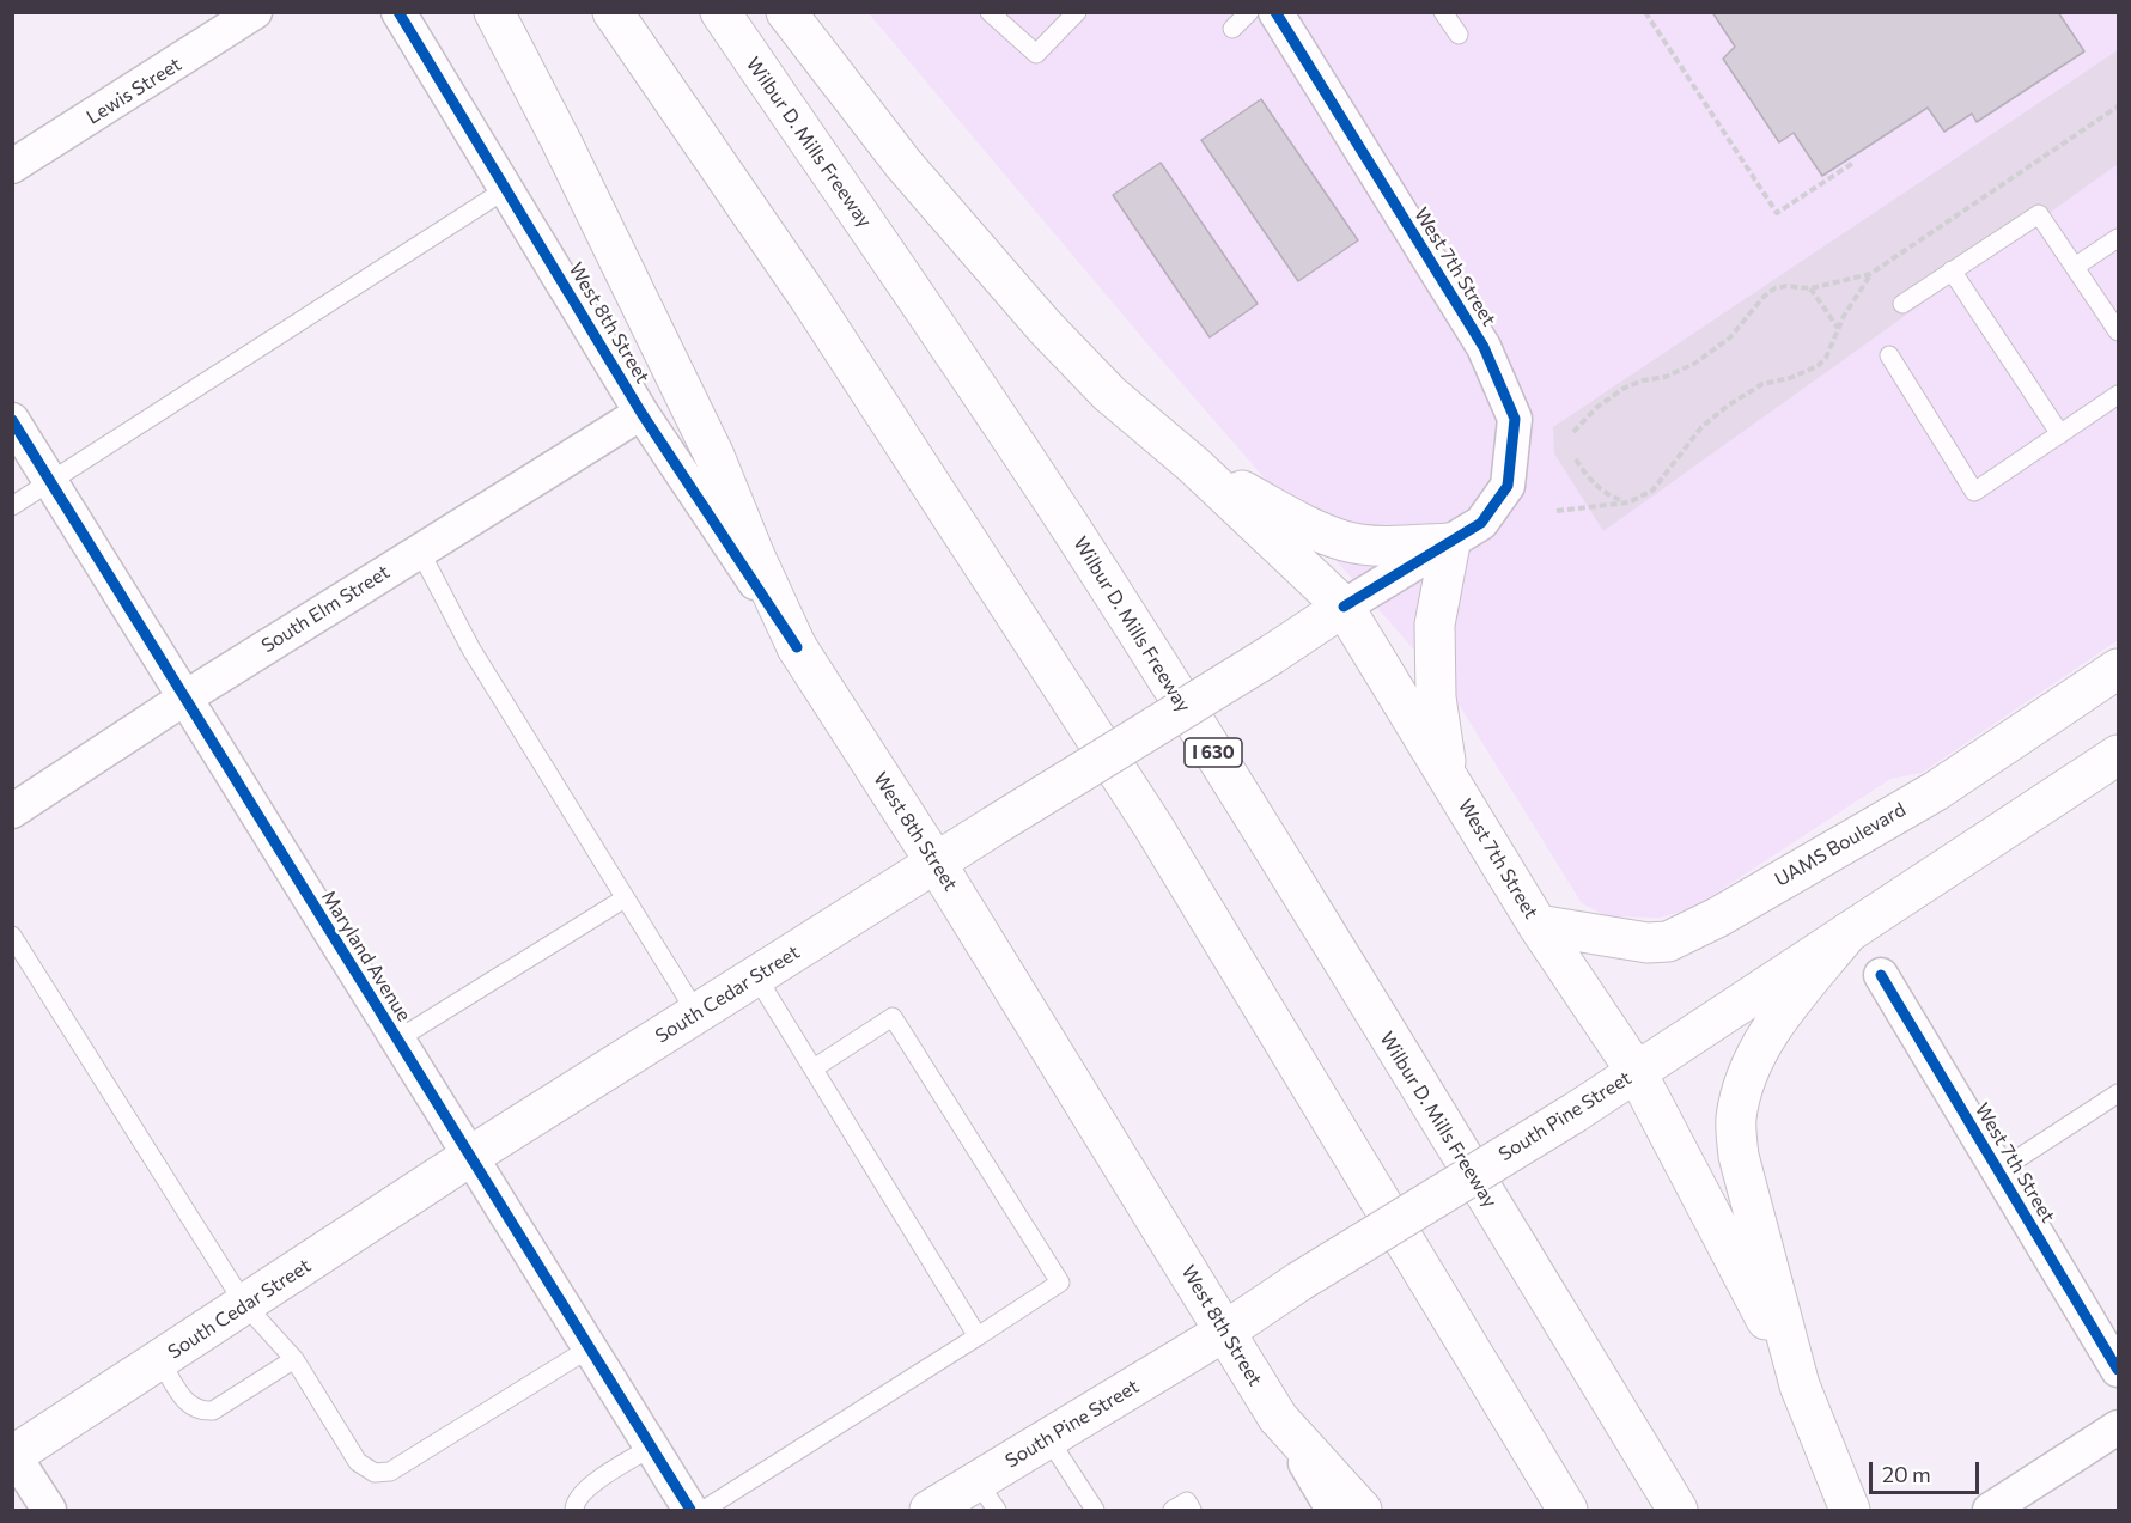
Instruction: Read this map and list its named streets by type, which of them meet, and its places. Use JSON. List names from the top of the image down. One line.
{"streets":{"main road":["Wilbur D. Mills Freeway","West 7th Street","West 8th Street","I 630","UAMS Boulevard","South Cedar Street","South Pine Street"],"street":["Lewis Street","South Elm Street","Maryland Avenue"]},"crossings":[["West 7th Street","UAMS Boulevard"],["West 7th Street","South Cedar Street"],["West 7th Street","South Pine Street"],["West 8th Street","South Elm Street"],["West 8th Street","South Cedar Street"],["West 8th Street","South Pine Street"],["South Elm Street","Maryland Avenue"],["Maryland Avenue","South Cedar Street"]],"scale_bar":"20 m"}
